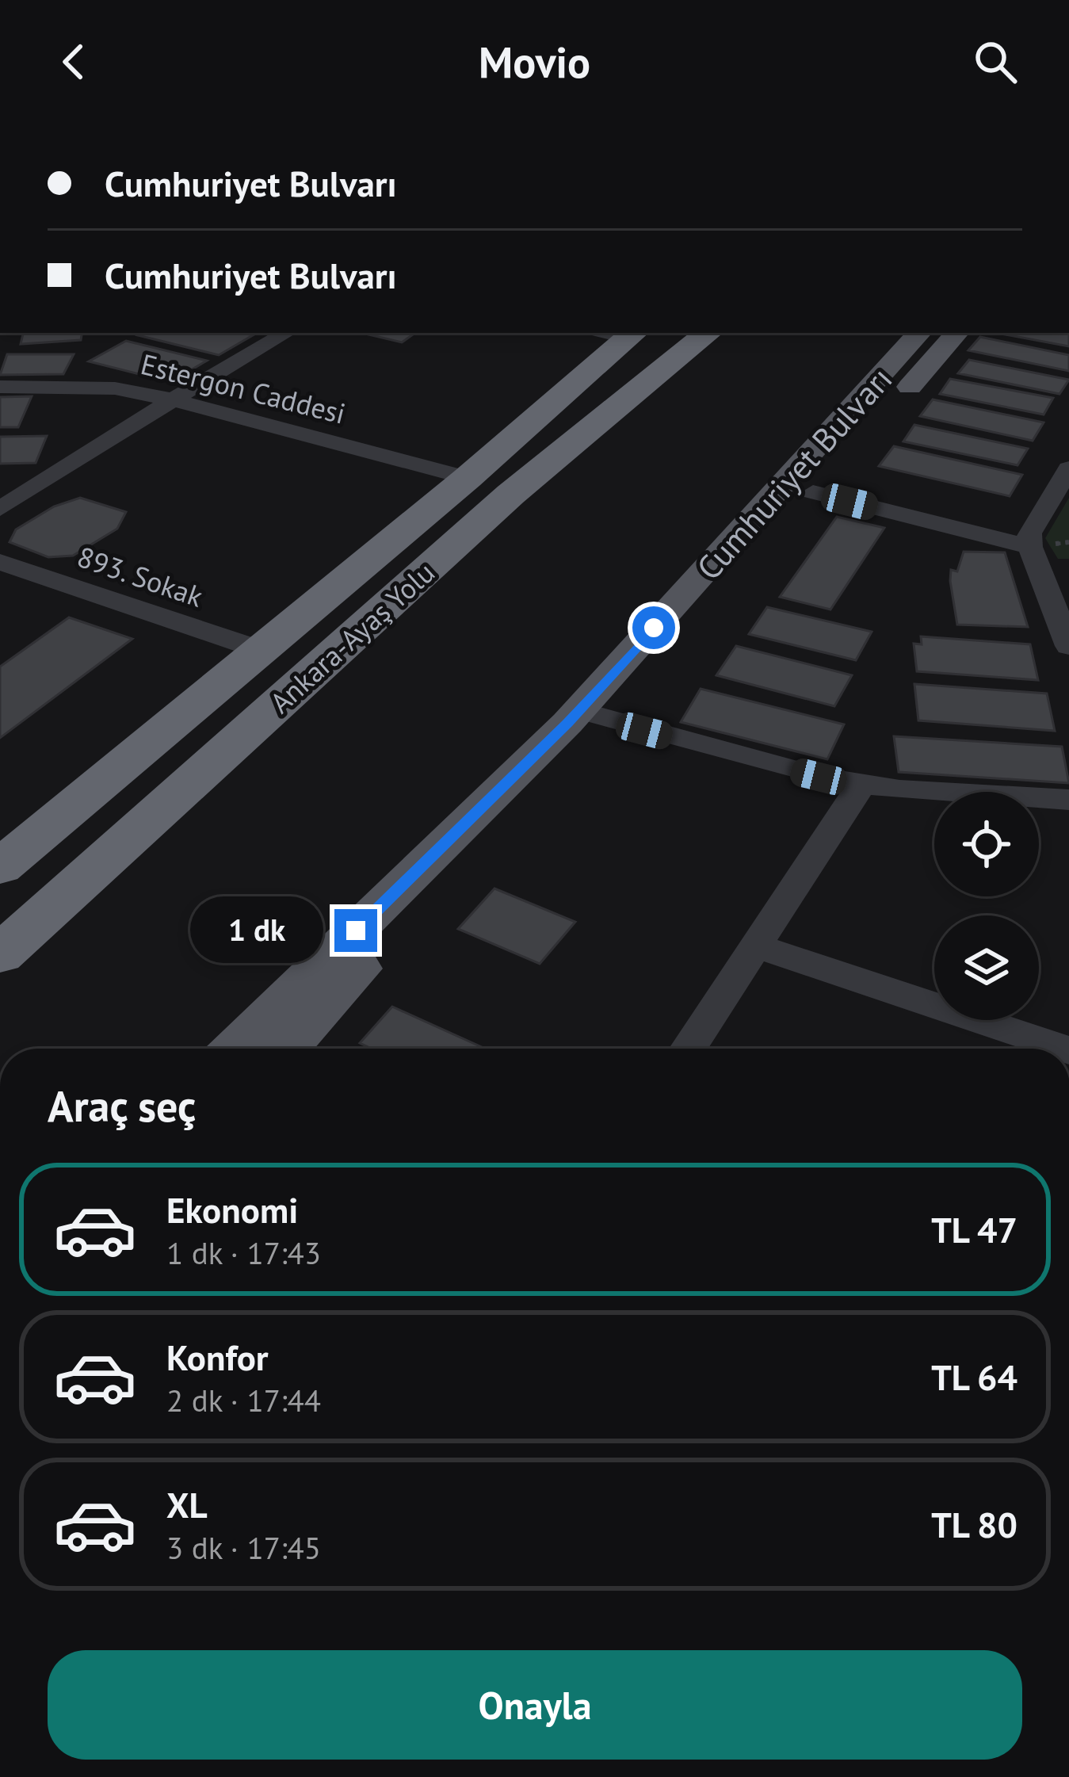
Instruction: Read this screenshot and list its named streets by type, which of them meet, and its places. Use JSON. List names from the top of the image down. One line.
{"streets":{"highway":["Ankara-Ayaş Yolu"],"main road":["Cumhuriyet Bulvarı"],"street":["Estergon Caddesi","893. Sokak"]},"crossings":[["Estergon Caddesi","Ankara-Ayaş Yolu"],["893. Sokak","Ankara-Ayaş Yolu"]],"page":{"header":"Movio","banner":["Cumhuriyet Bulvarı","Cumhuriyet Bulvarı"],"bubble":"1 dk","heading":"Araç seç","list":[{"name":"Ekonomi","note":"1 dk · 17:43","value":"TL 47"},{"name":"Konfor","note":"2 dk · 17:44","value":"TL 64"},{"name":"XL","note":"3 dk · 17:45","value":"TL 80"}],"buttons":"Onayla"}}
